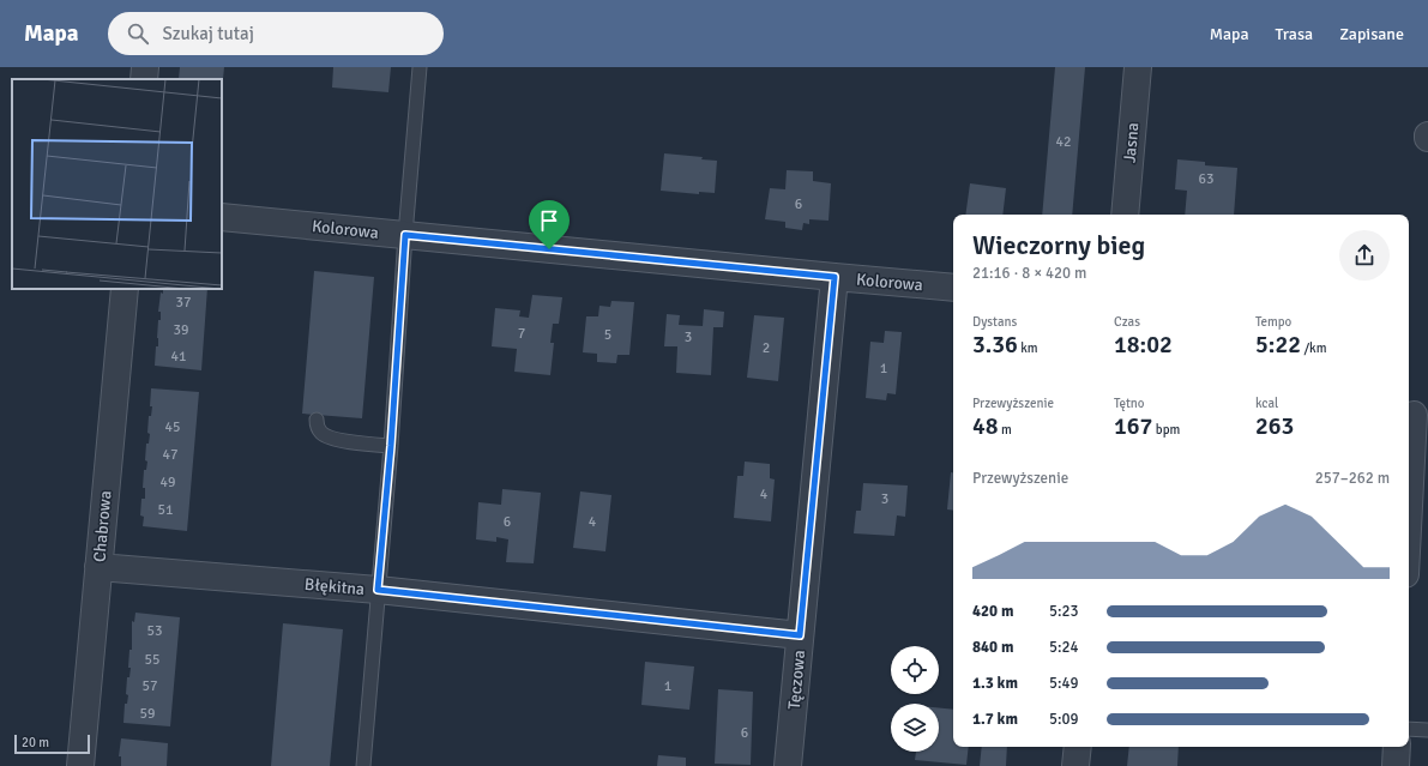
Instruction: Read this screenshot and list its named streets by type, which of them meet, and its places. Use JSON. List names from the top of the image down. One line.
{"streets":{"street":["Jasna","Kolorowa","Chabrowa","Błękitna","Tęczowa"]},"crossings":[["Kolorowa","Tęczowa"],["Chabrowa","Błękitna"],["Błękitna","Tęczowa"]],"house_numbers":["42","63","6","37","39","7","5","3","2","41","1","45","47","49","4","3","51","6","4","53","55","57","1","59","6"],"scale_bar":"20 m","page":{"header":"Mapa","search":"Szukaj tutaj","nav":["Mapa","Trasa","Zapisane"],"heading":["Wieczorny bieg","21:16 · 8 × 420 m"],"stats":[["Dystans","3.36 km"],["Czas","18:02"],["Tempo","5:22 /km"],["Przewyższenie","48 m"],["Tętno","167 bpm"],["kcal","263"]],"chart":["Przewyższenie","257–262 m"],"list":[{"name":"420 m","note":"5:23"},{"name":"840 m","note":"5:24"},{"name":"1.3 km","note":"5:49"},{"name":"1.7 km","note":"5:09"}],"scale":"20 m"}}
